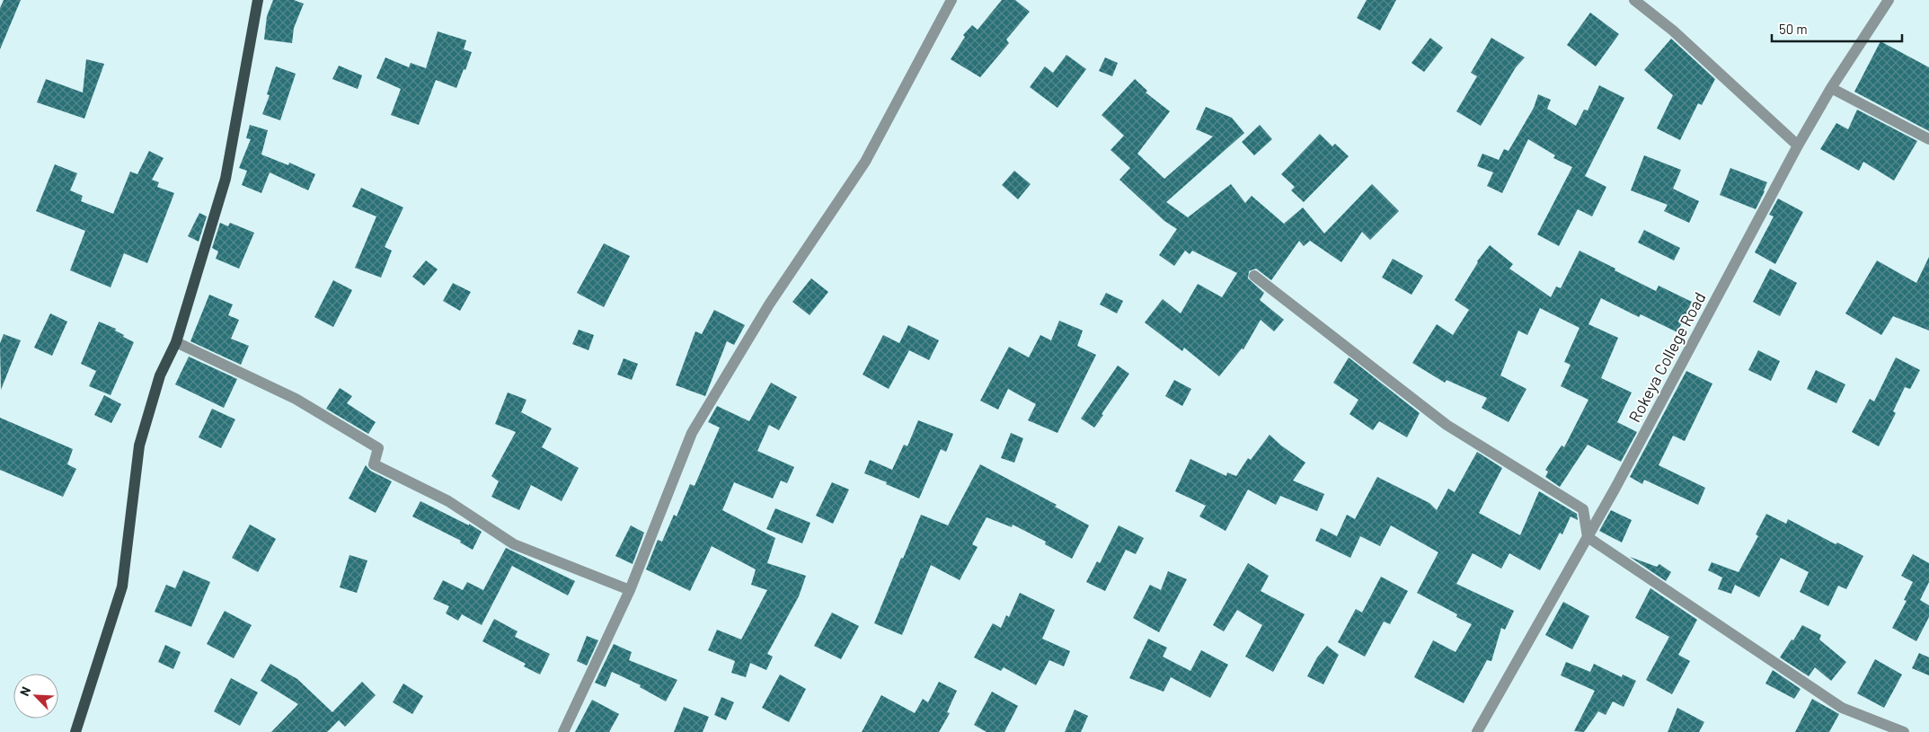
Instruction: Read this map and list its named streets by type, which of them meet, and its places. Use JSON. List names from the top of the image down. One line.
{"streets":{"street":["Rokeya College Road"]},"scale_bar":"50 m","north":"top left"}
